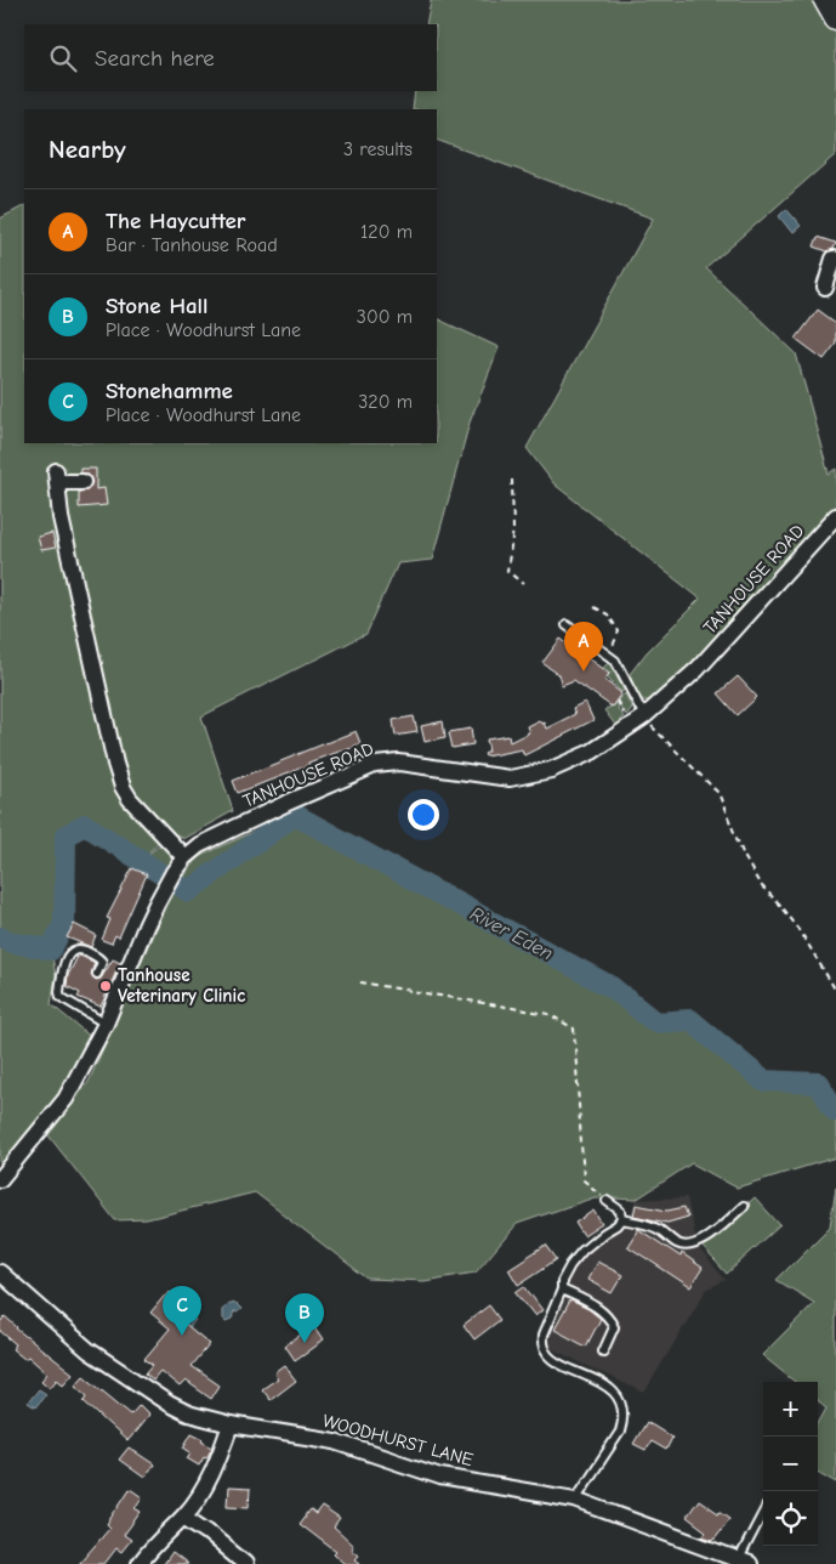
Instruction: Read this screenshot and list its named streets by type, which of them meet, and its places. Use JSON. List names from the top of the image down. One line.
{"streets":{"street":["TANHOUSE ROAD","WOODHURST LANE"]},"water":["River Eden"],"places":["Tanhouse Veterinary Clinic"],"page":{"search":"Search here","heading":["Nearby","3 results"],"list":[{"mark":"A","name":"The Haycutter","note":"Bar · Tanhouse Road","value":"120 m"},{"mark":"B","name":"Stone Hall","note":"Place · Woodhurst Lane","value":"300 m"},{"mark":"C","name":"Stonehamme","note":"Place · Woodhurst Lane","value":"320 m"}],"pins":["A","C","B"],"map_buttons":["+","−"]}}
